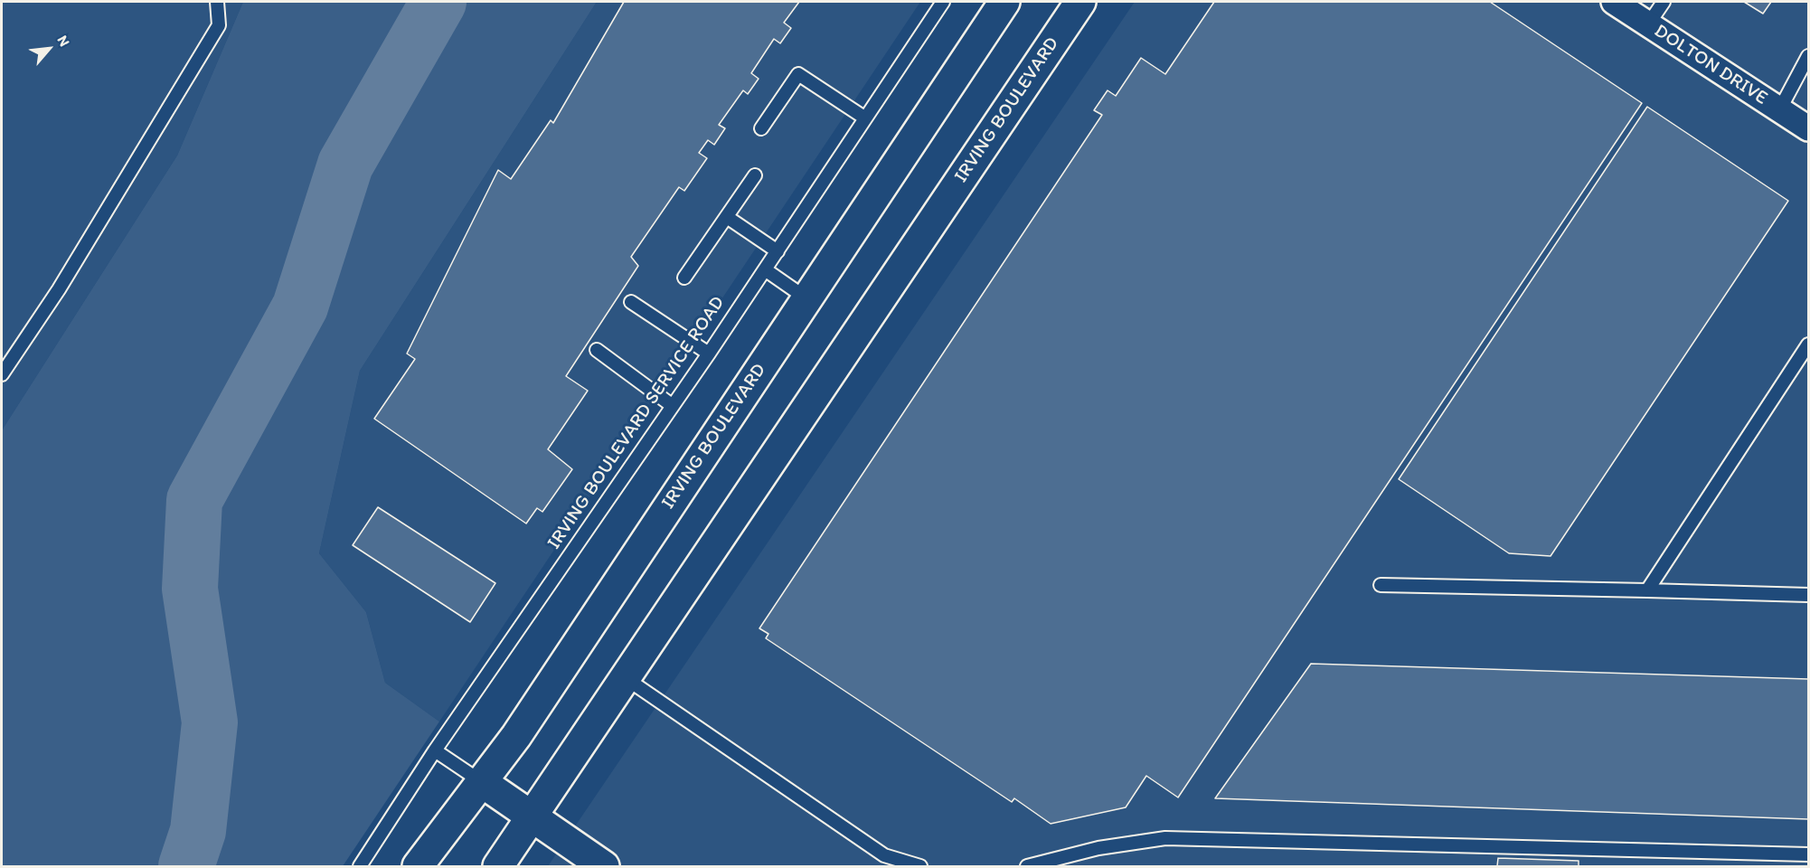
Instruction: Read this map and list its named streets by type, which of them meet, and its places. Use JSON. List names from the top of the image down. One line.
{"streets":{"main road":["IRVING BOULEVARD"],"street":["DOLTON DRIVE"],"lane":["IRVING BOULEVARD SERVICE ROAD"]},"north":"top right"}
